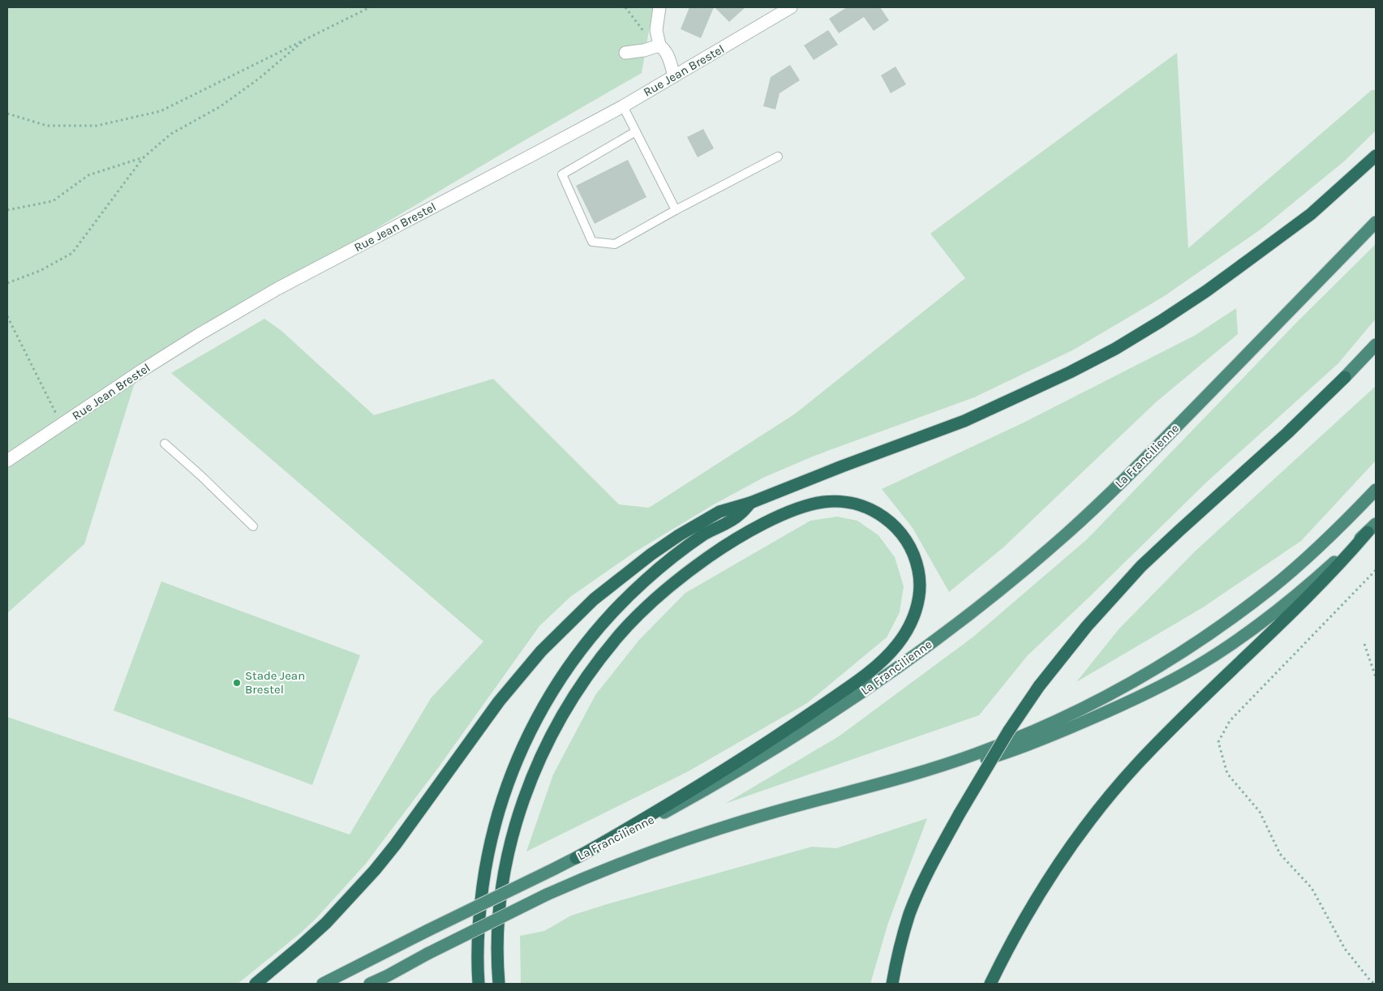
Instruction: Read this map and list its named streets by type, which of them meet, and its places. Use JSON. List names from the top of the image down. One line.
{"streets":{"highway":["La Francilienne"],"street":["Rue Jean Brestel"]},"places":["Stade Jean Brestel"]}
